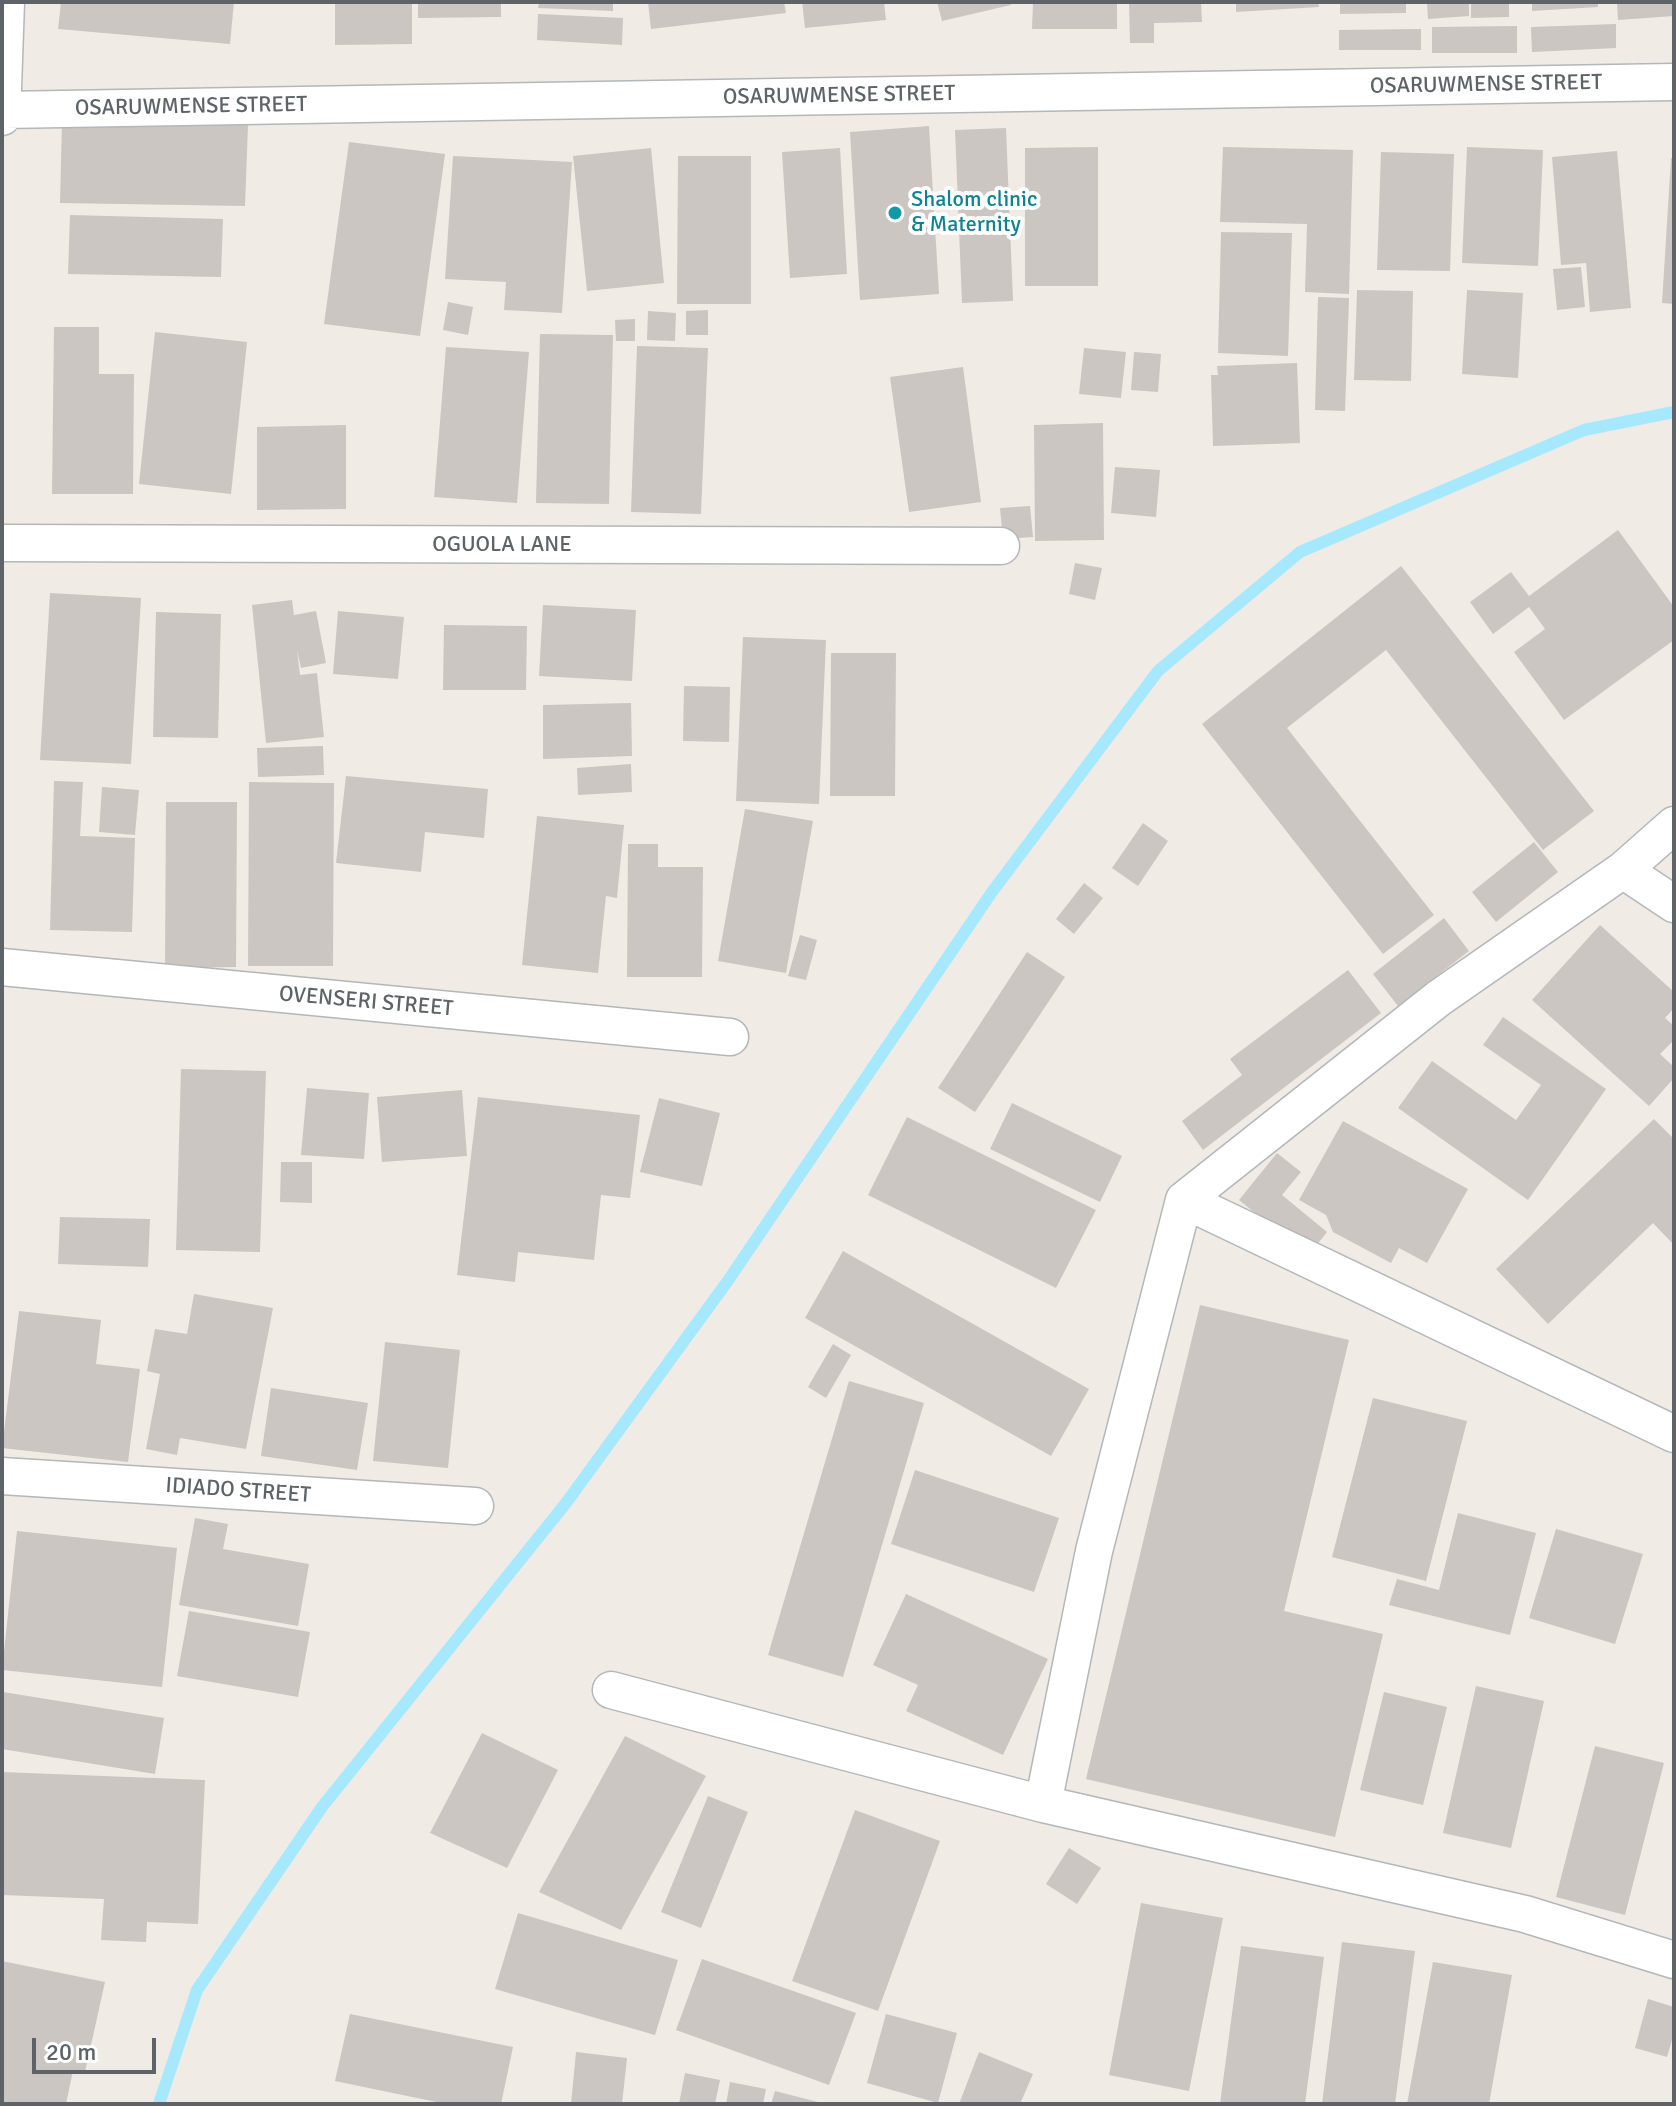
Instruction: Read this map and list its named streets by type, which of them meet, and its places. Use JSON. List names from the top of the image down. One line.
{"streets":{"street":["OSARUWMENSE STREET","OGUOLA LANE","OVENSERI STREET","IDIADO STREET"]},"places":["Shalom clinic & Maternity"],"scale_bar":"20 m"}
